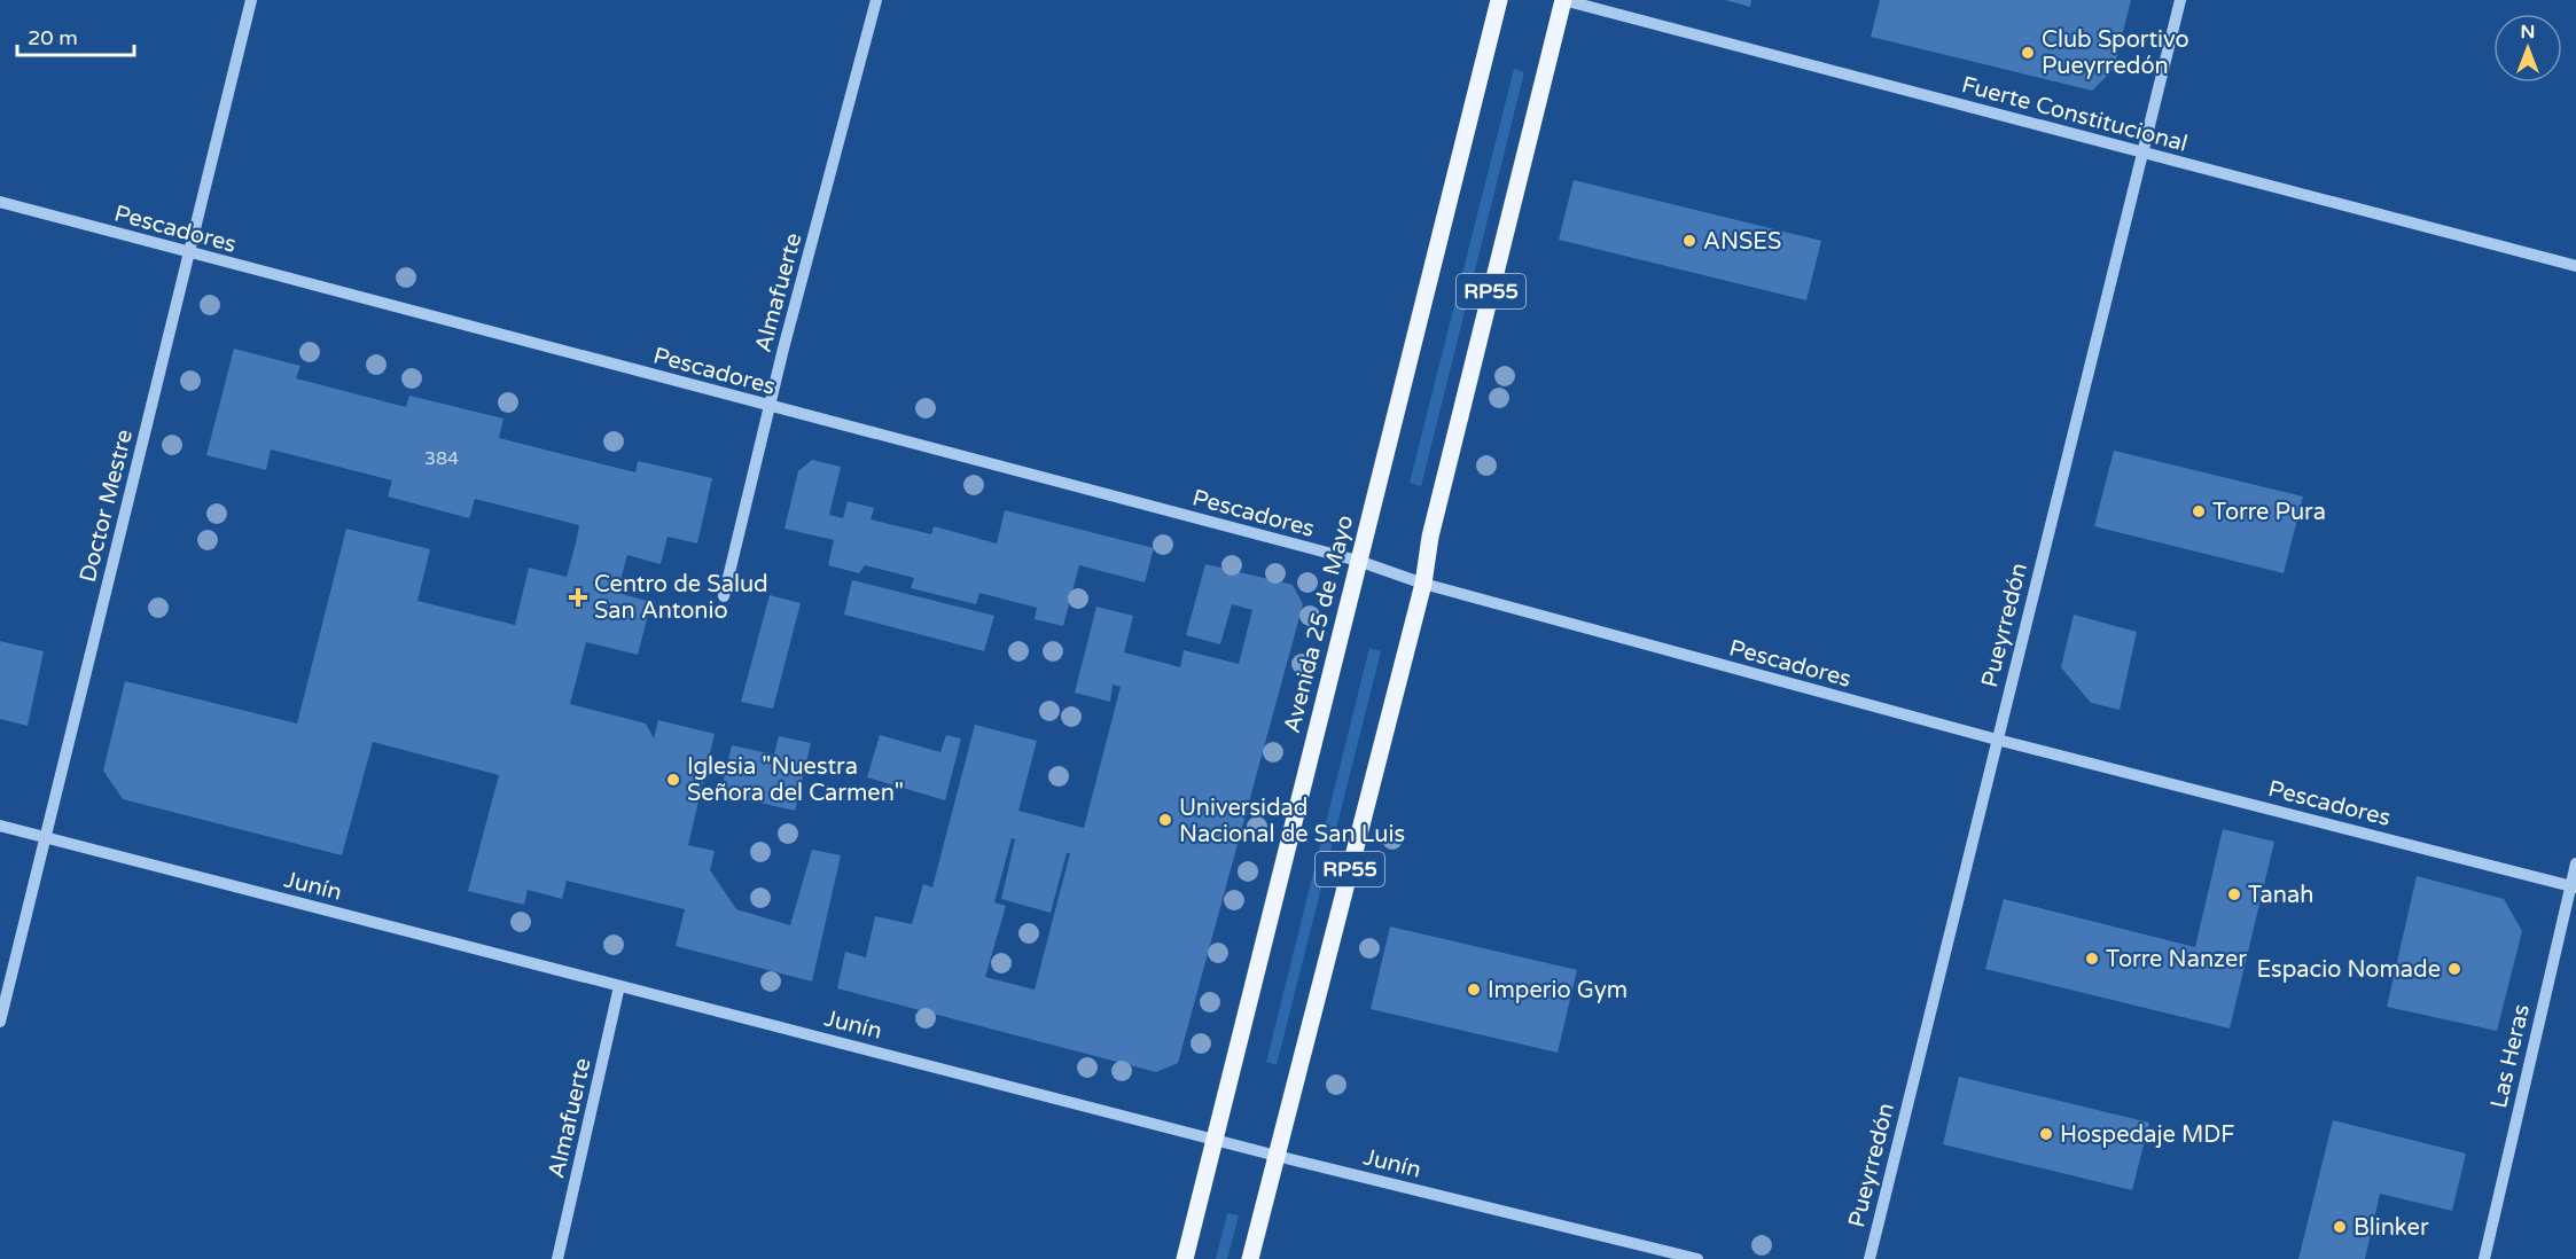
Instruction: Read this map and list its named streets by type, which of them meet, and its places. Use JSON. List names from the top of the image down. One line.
{"streets":{"main road":["RP55","Avenida 25 de Mayo"],"street":["Fuerte Constitucional","Pescadores","Almafuerte","Doctor Mestre","Pueyrredón","Junín","Las Heras"]},"crossings":[["Fuerte Constitucional","RP55"],["Fuerte Constitucional","Pueyrredón"],["Pescadores","RP55"],["Pescadores","Almafuerte"],["Pescadores","Doctor Mestre"],["Pescadores","Avenida 25 de Mayo"],["Pescadores","Pueyrredón"],["Pescadores","Las Heras"],["RP55","Junín"],["Almafuerte","Junín"],["Doctor Mestre","Junín"],["Avenida 25 de Mayo","Junín"]],"places":{"other":["Club Sportivo Pueyrredón","ANSES","Torre Pura","Iglesia \"Nuestra Señora del Carmen\"","Universidad Nacional de San Luis","Tanah","Torre Nanzer","Espacio Nomade","Imperio Gym","Hospedaje MDF","Blinker"],"health":["Centro de Salud San Antonio"]},"house_numbers":["384"],"scale_bar":"20 m","north":"top"}
